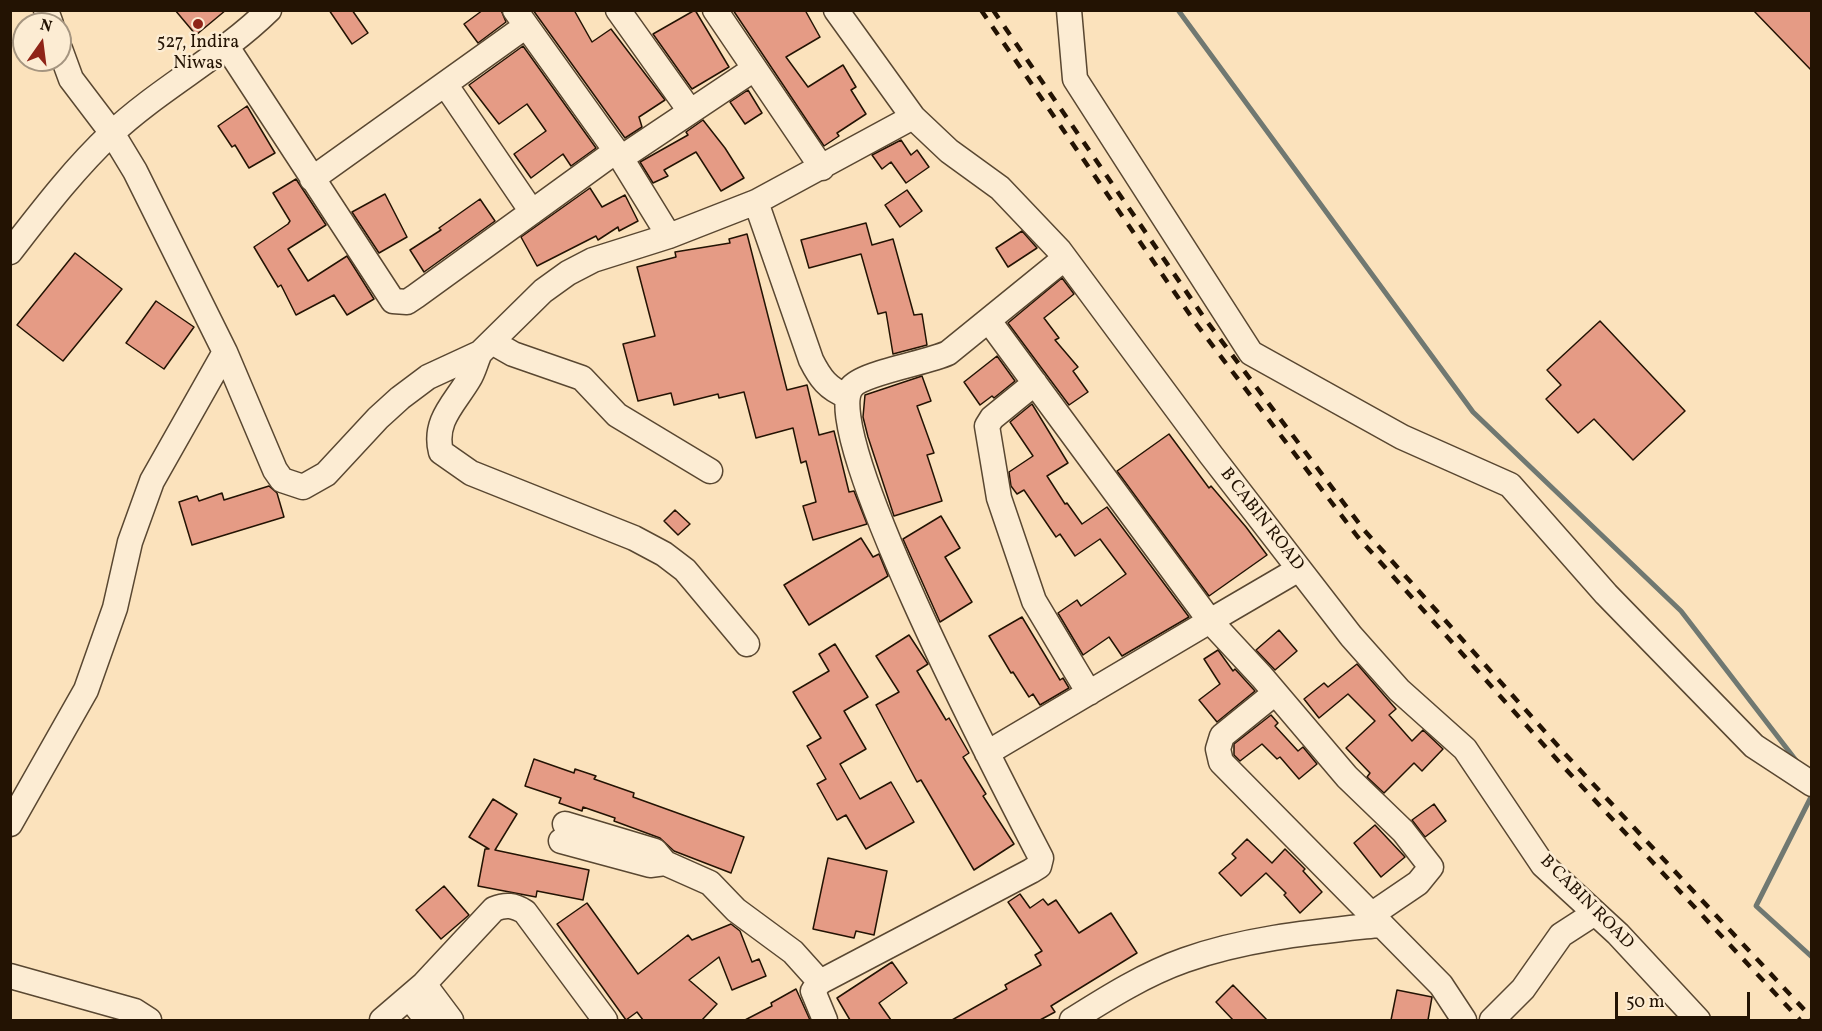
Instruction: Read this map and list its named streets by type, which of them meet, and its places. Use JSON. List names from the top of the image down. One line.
{"streets":{"street":["B CABIN ROAD"]},"places":["527, Indira Niwas"],"scale_bar":"50 m","north":"top"}
